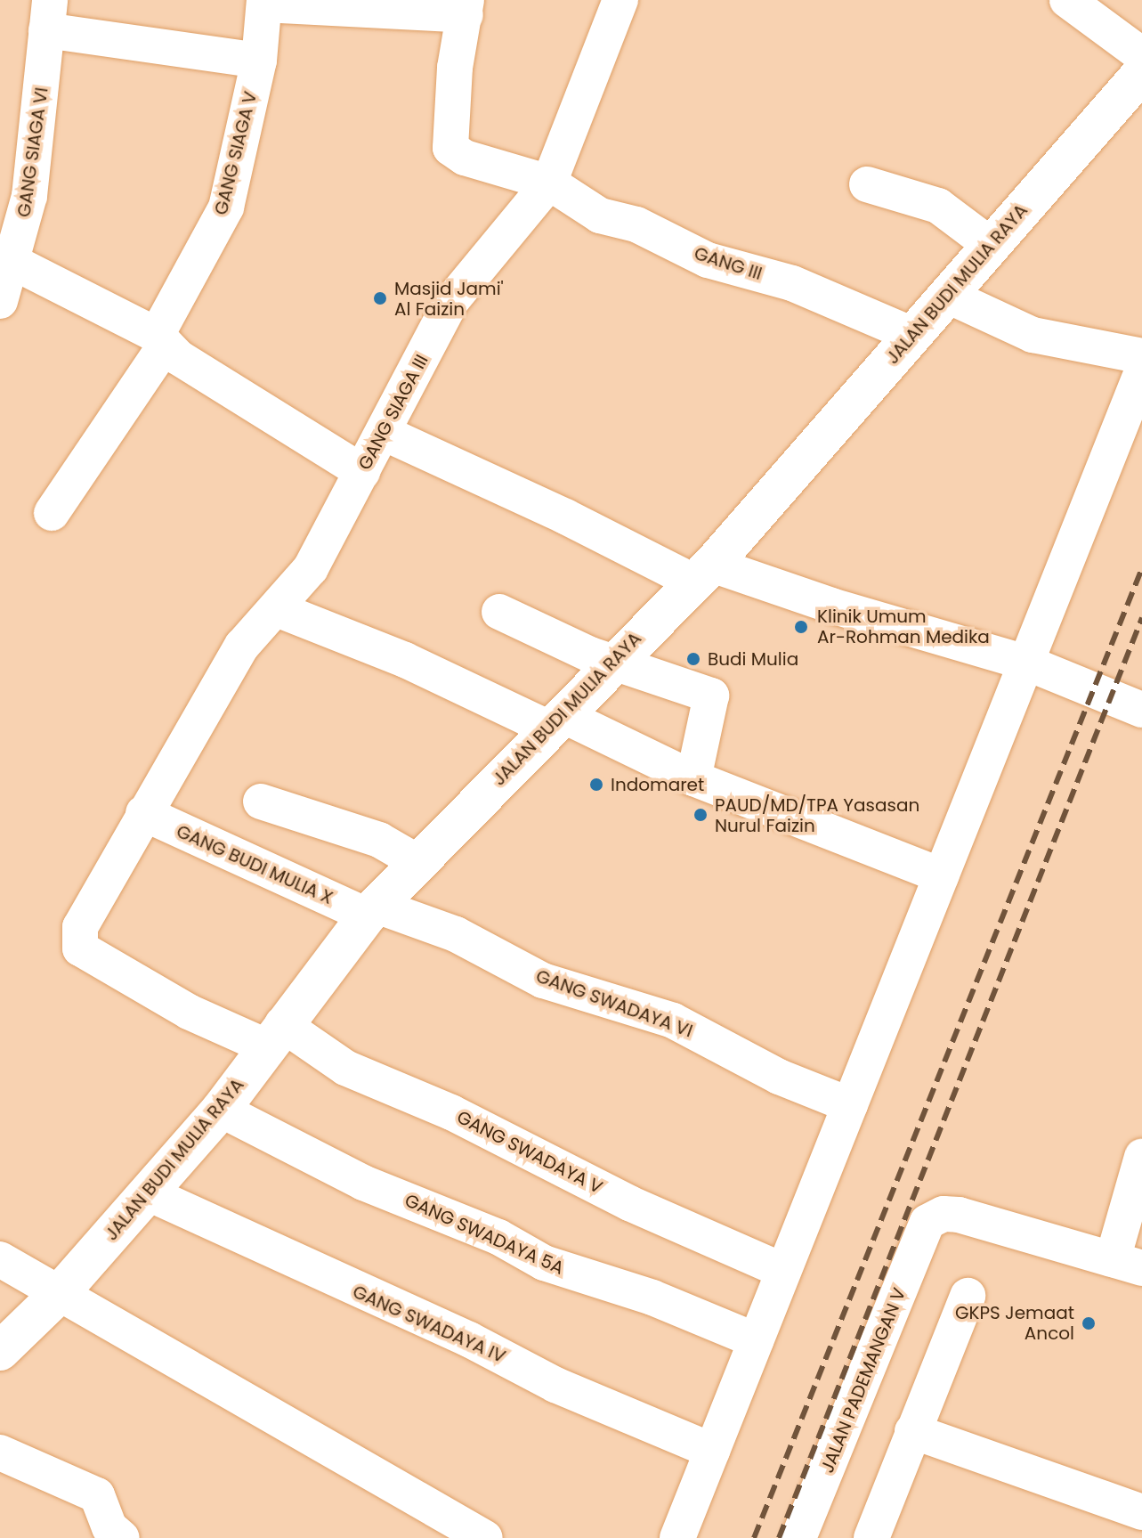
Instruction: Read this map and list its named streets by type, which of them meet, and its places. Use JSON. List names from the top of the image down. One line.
{"streets":{"street":["GANG SIAGA VI","GANG SIAGA V","GANG III","JALAN BUDI MULIA RAYA","GANG SIAGA III","GANG BUDI MULIA X","GANG SWADAYA VI","GANG SWADAYA V","GANG SWADAYA 5A","GANG SWADAYA IV","JALAN PADEMANGAN V"]},"crossings":[["GANG III","JALAN BUDI MULIA RAYA"],["GANG III","GANG SIAGA III"],["JALAN BUDI MULIA RAYA","GANG BUDI MULIA X"],["JALAN BUDI MULIA RAYA","GANG SWADAYA VI"],["JALAN BUDI MULIA RAYA","GANG SWADAYA V"],["JALAN BUDI MULIA RAYA","GANG SWADAYA 5A"],["JALAN BUDI MULIA RAYA","GANG SWADAYA IV"],["GANG SIAGA III","GANG BUDI MULIA X"],["GANG SIAGA III","GANG SWADAYA V"],["GANG BUDI MULIA X","GANG SWADAYA VI"],["GANG BUDI MULIA X","GANG SWADAYA V"]],"places":["Masjid Jami' Al Faizin","Klinik Umum Ar-Rohman Medika","Budi Mulia","Indomaret","PAUD/MD/TPA Yasasan Nurul Faizin","GKPS Jemaat Ancol"]}
